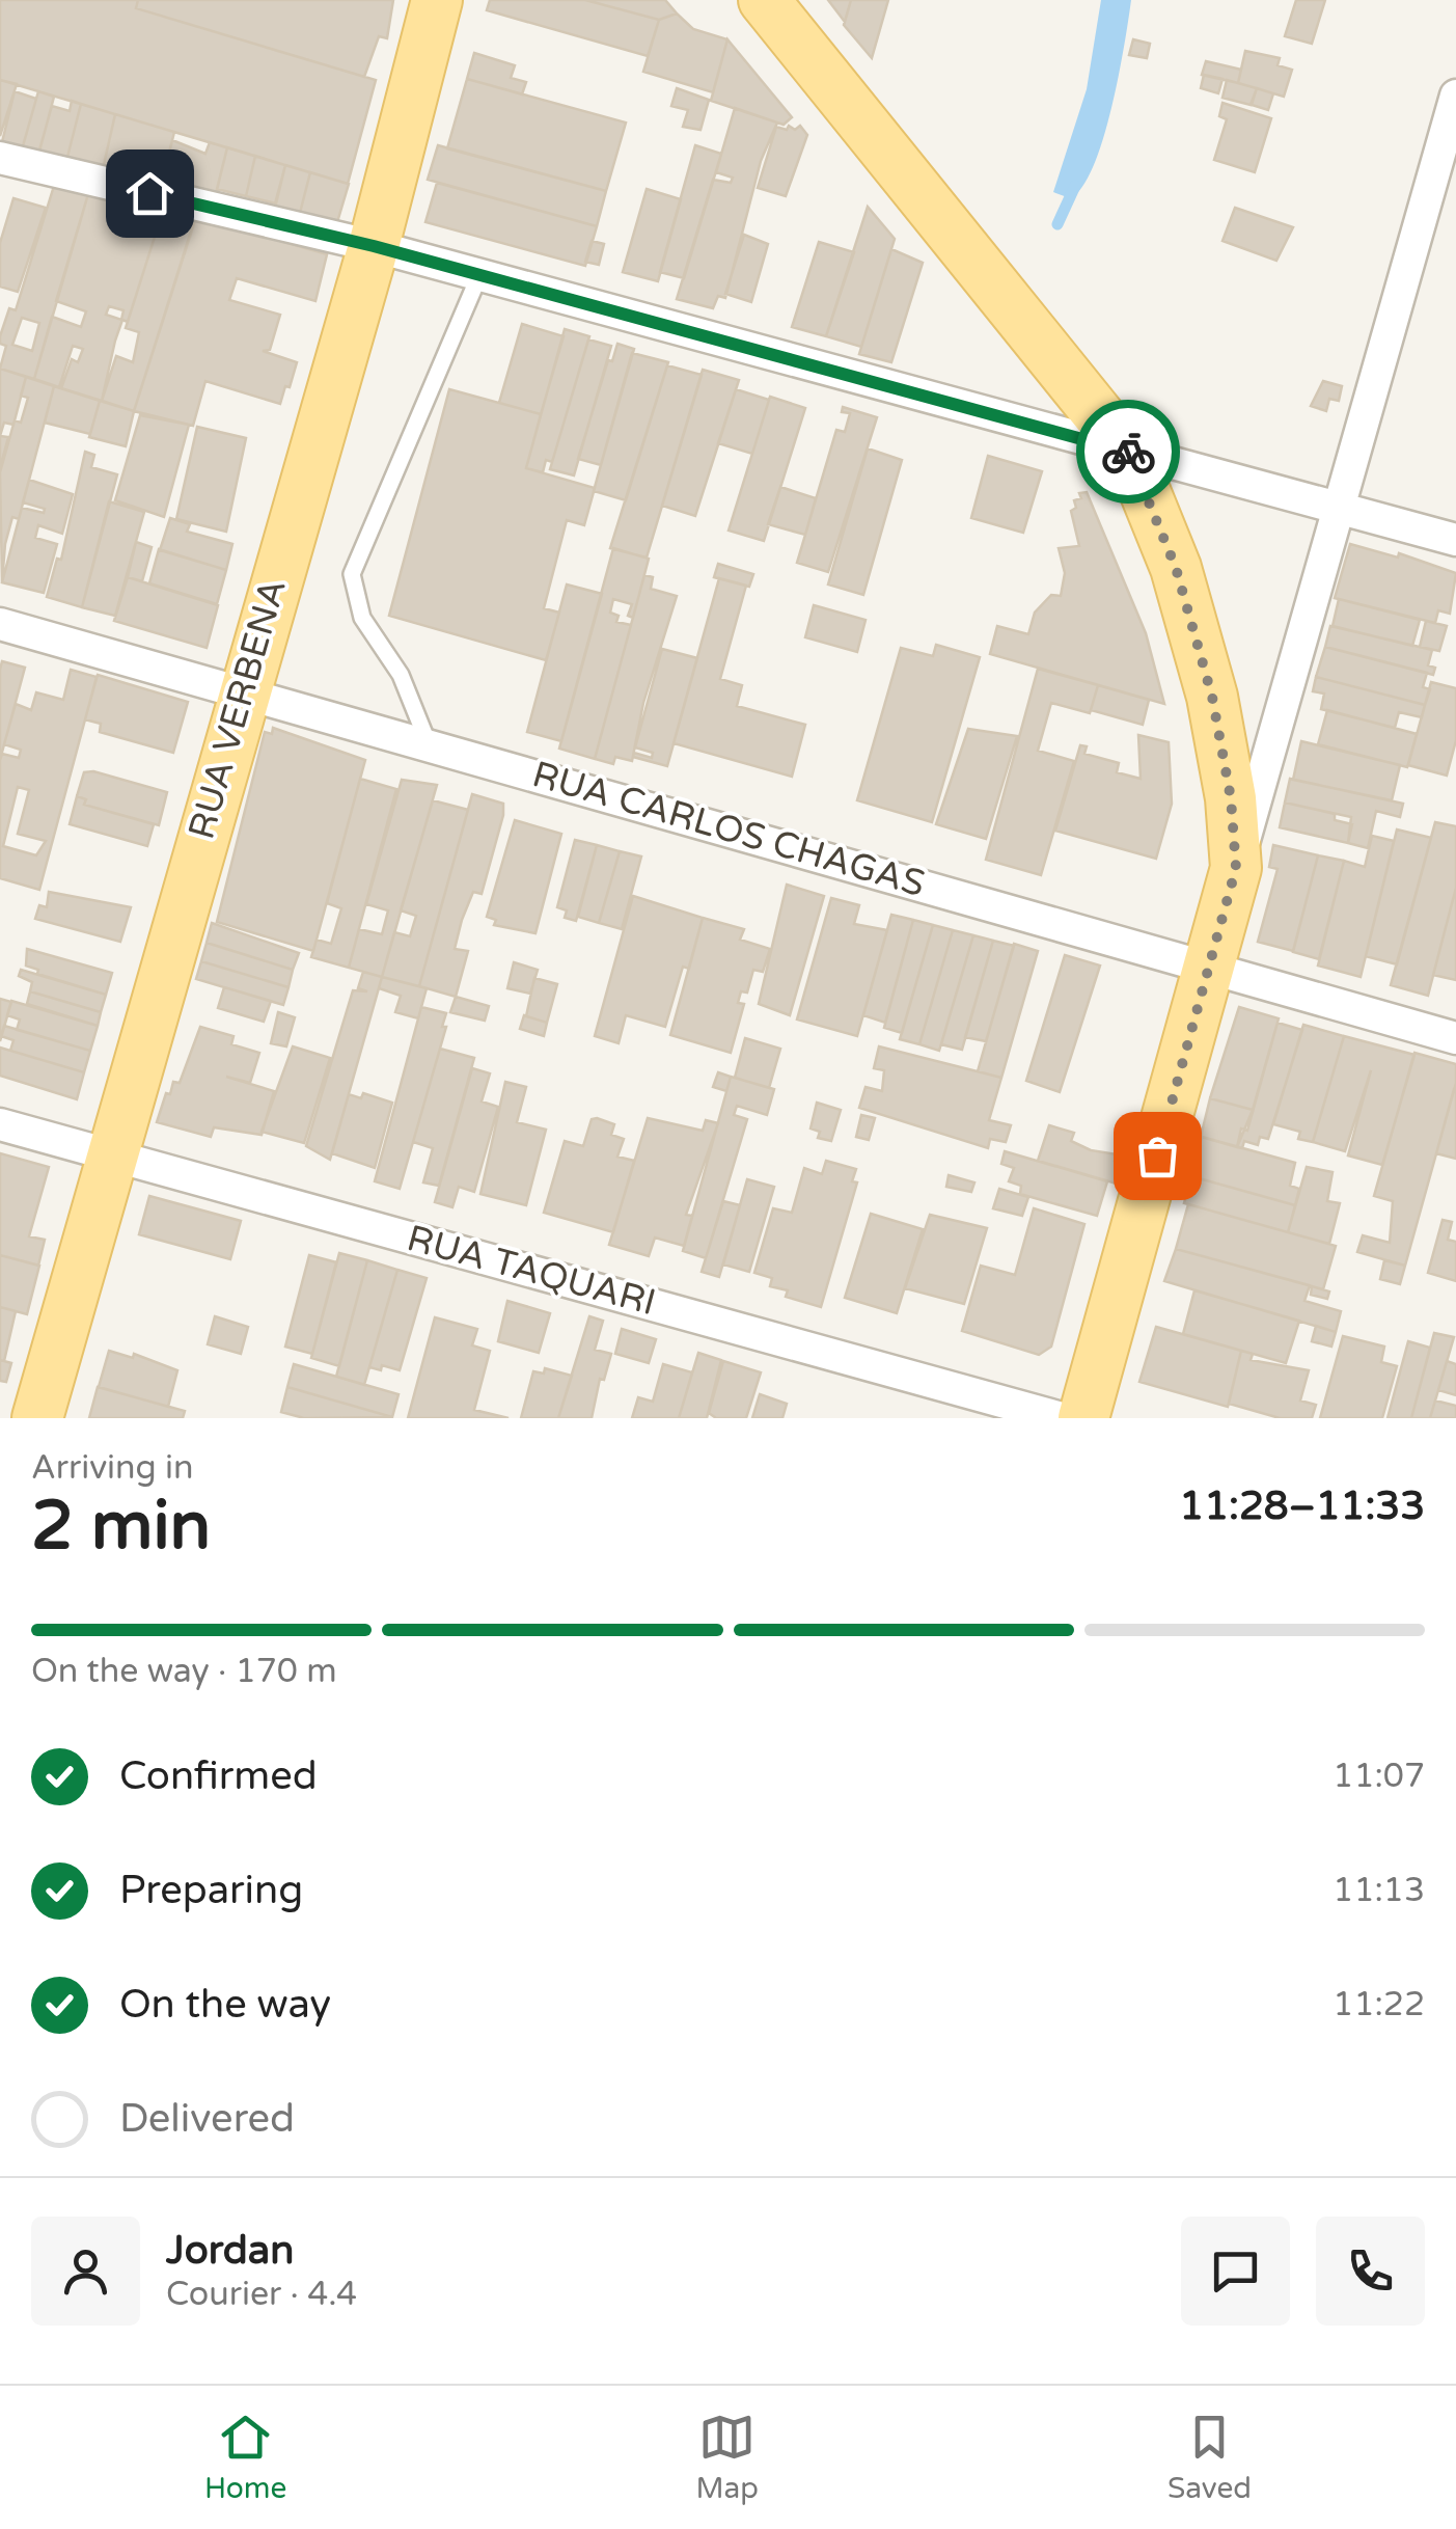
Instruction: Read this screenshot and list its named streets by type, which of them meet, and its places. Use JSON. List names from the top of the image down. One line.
{"streets":{"main road":["RUA VERBENA"],"street":["RUA CARLOS CHAGAS","RUA TAQUARI"]},"crossings":[["RUA VERBENA","RUA CARLOS CHAGAS"],["RUA VERBENA","RUA TAQUARI"]],"page":{"heading":["2 min","Arriving in","11:28–11:33"],"panel":["Jordan","Courier · 4.4"],"bar":"On the way · 170 m","list":[["Confirmed","11:07"],["Preparing","11:13"],["On the way","11:22"],"Delivered"],"tabs":["Home","Map","Saved"]}}
